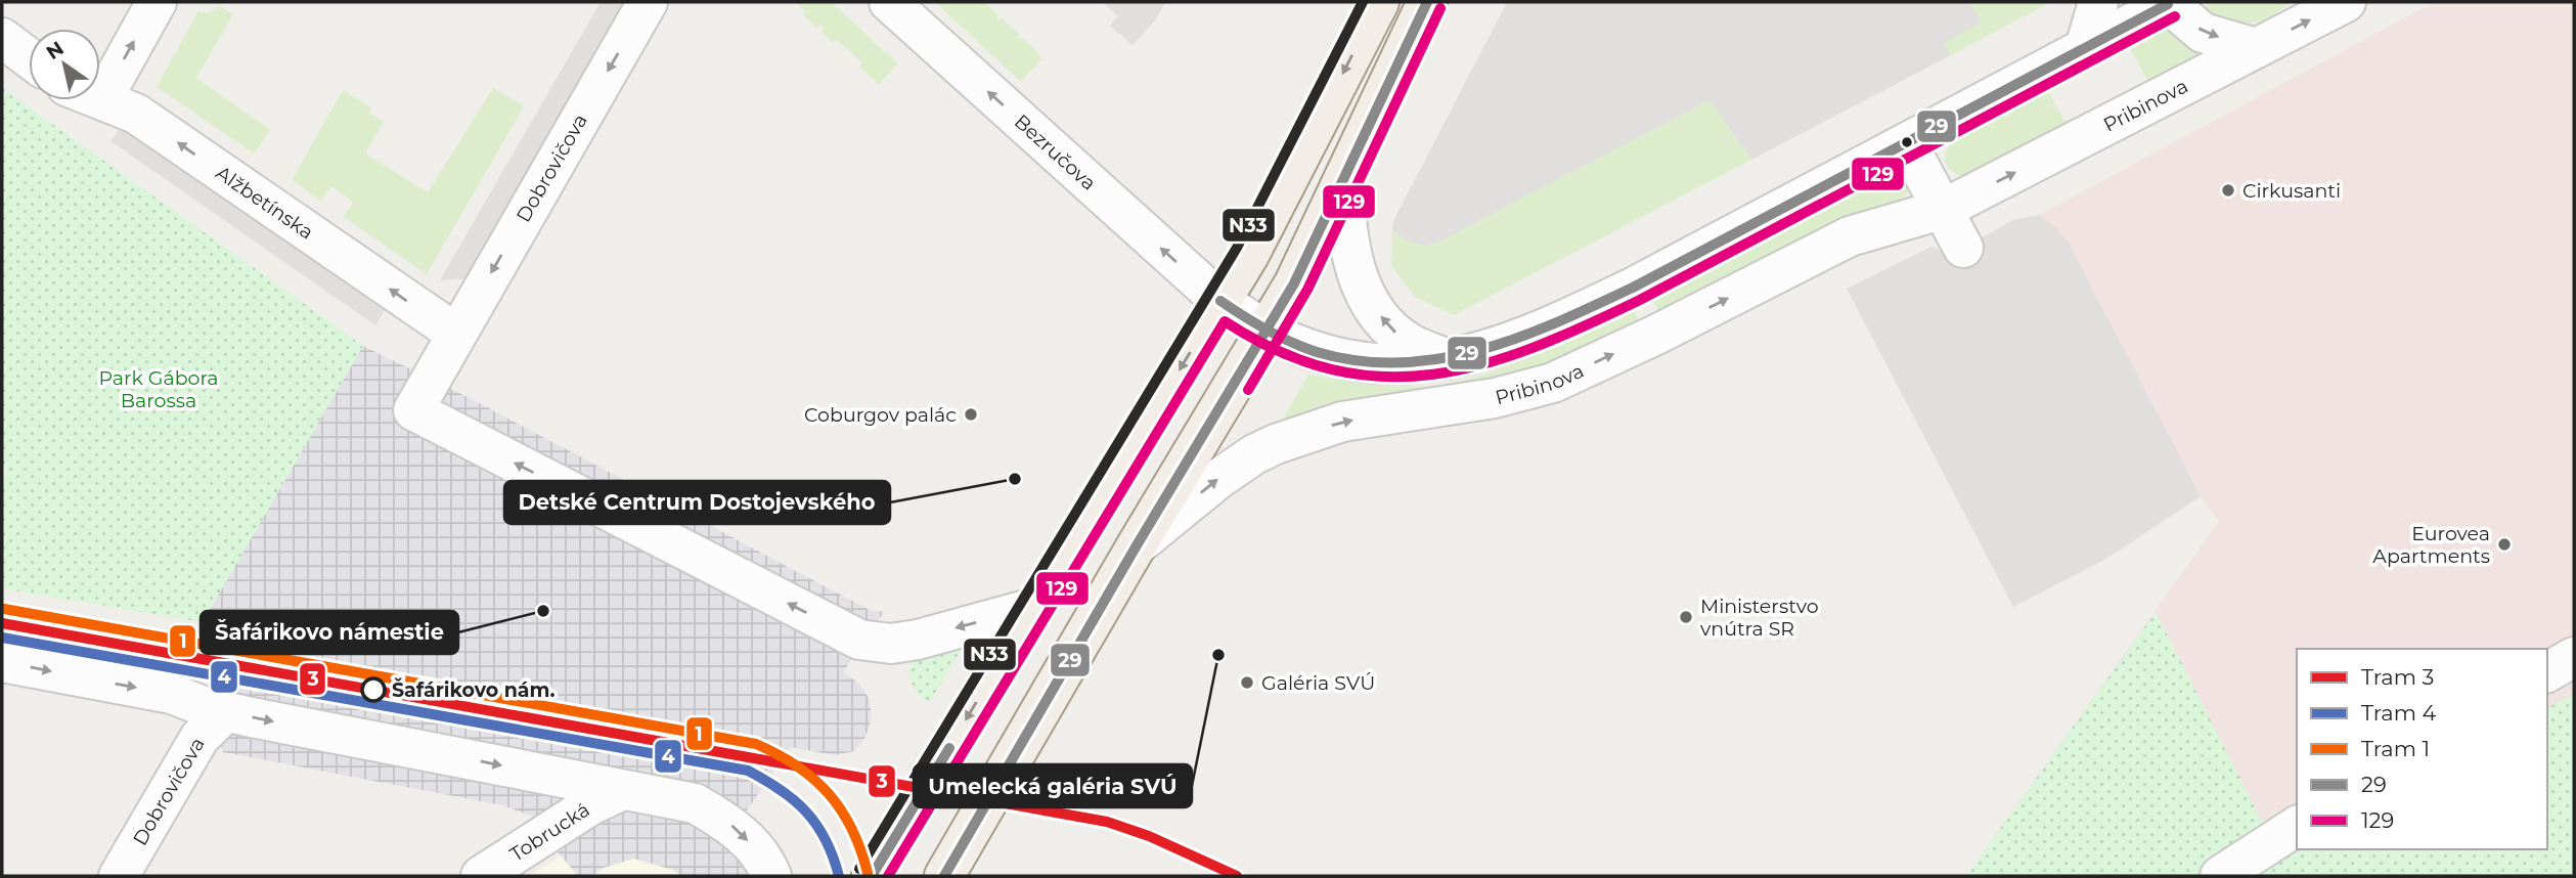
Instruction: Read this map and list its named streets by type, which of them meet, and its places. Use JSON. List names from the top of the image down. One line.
{"streets":{"street":["Pribinova","Bezručova","Dobrovičova","Alžbetínska","Tobrucká"]},"crossings":[["Dobrovičova","Alžbetínska"]],"one_way":["Bezručova","Alžbetínska"],"parks":["Park Gábora Barossa"],"places":["Cirkusanti","Coburgov palác","Detské Centrum Dostojevského","Eurovea Apartments","Šafárikovo námestie","Ministerstvo vnútra SR","Umelecká galéria SVÚ","Galéria SVÚ","Šafárikovo nám."],"lines":["transit line 29","transit line N33","transit line 129","tram line 1","tram line 3","tram line 4"],"legend":["Tram 3","Tram 4","Tram 1","29","129"],"north":"top left"}
